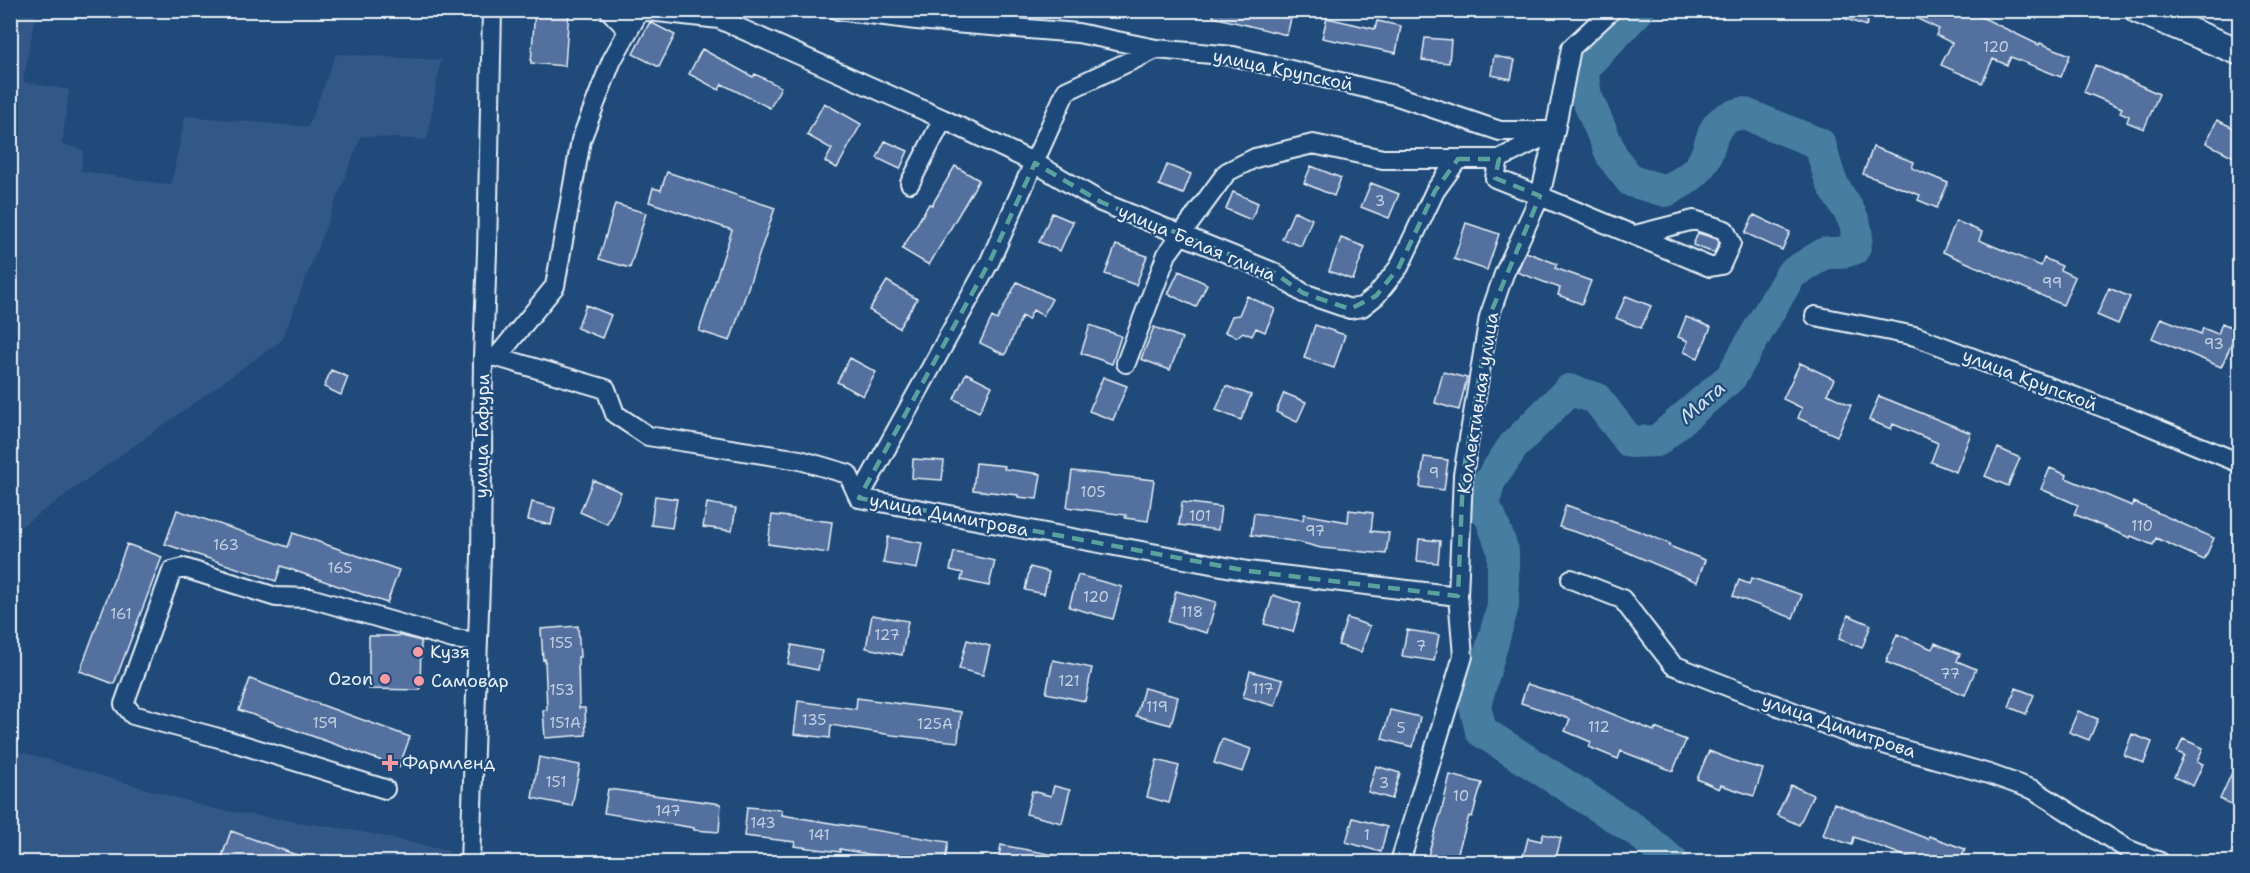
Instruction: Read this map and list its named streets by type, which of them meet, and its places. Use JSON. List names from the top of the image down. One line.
{"streets":{"street":["улица Крупской","улица Белая глина","Коллективная улица","улица Гафури","улица Димитрова"]},"crossings":[["Коллективная улица","улица Димитрова"],["улица Гафури","улица Димитрова"]],"water":["Мата"],"places":{"other":["Кузя","Ozon","Самовар"],"health":["Фармленд"]},"house_numbers":["120","3","99","93","9","105","101","110","97","163","165","120","118","161","127","155","7","77","121","117","153","119","135","159","151А","125А","112","5","151","3","10","147","143","141","1"]}
